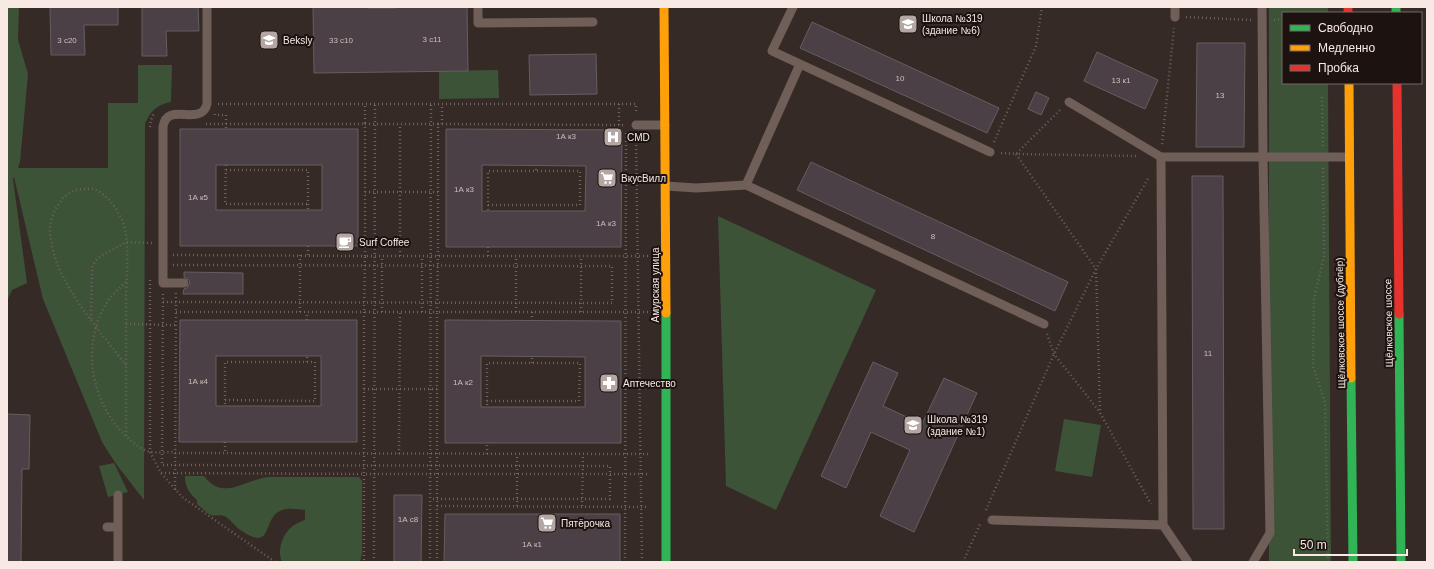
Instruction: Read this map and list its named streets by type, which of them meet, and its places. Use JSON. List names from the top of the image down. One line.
{"streets":{"street":["Амурская улица","Щёлковское шоссе (дублёр)","Щёлковское шоссе"]},"places":{"school or university":["Школа №319 (здание №6)","Beksly","Школа №319 (здание №1)"],"hospital":["CMD"],"supermarket":["ВкусВилл","Пятёрочка"],"cafe":["Surf Coffee"],"pharmacy":["Аптечество"]},"house_numbers":["3 с11","3 с20","33 с10","10","13 к1","13","1А к3","1А к3","1А к5","1А к3","8","11","1А к4","1А к2","1А с8","1А к1"],"legend":["Свободно","Медленно","Пробка"],"scale_bar":"50 m"}
